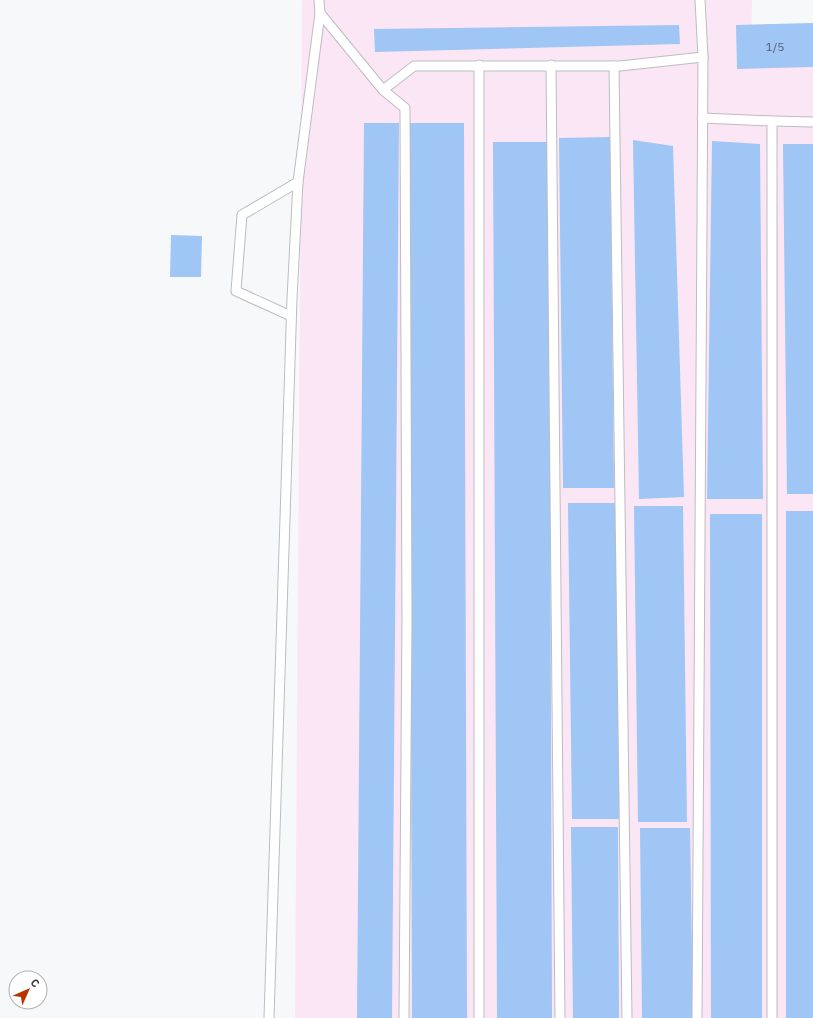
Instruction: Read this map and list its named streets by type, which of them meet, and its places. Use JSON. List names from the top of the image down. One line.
{"house_numbers":["1/5"],"north":"top right"}
